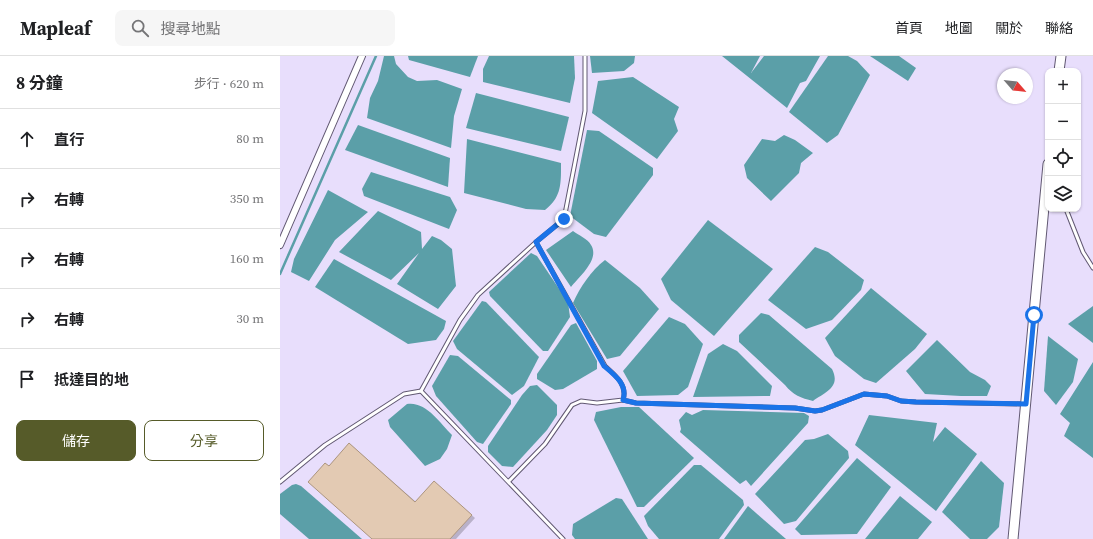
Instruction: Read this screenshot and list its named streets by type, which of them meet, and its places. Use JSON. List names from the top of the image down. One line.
{"north":"bottom right","page":{"header":"Mapleaf","search":"搜尋地點","nav":["首頁","地圖","關於","聯絡"],"heading":["8 分鐘","步行 · 620 m"],"map_buttons":["+","−"],"list":[["直行","80 m"],["右轉","350 m"],["右轉","160 m"],["右轉","30 m"],"抵達目的地"],"buttons":["儲存","分享"]}}
